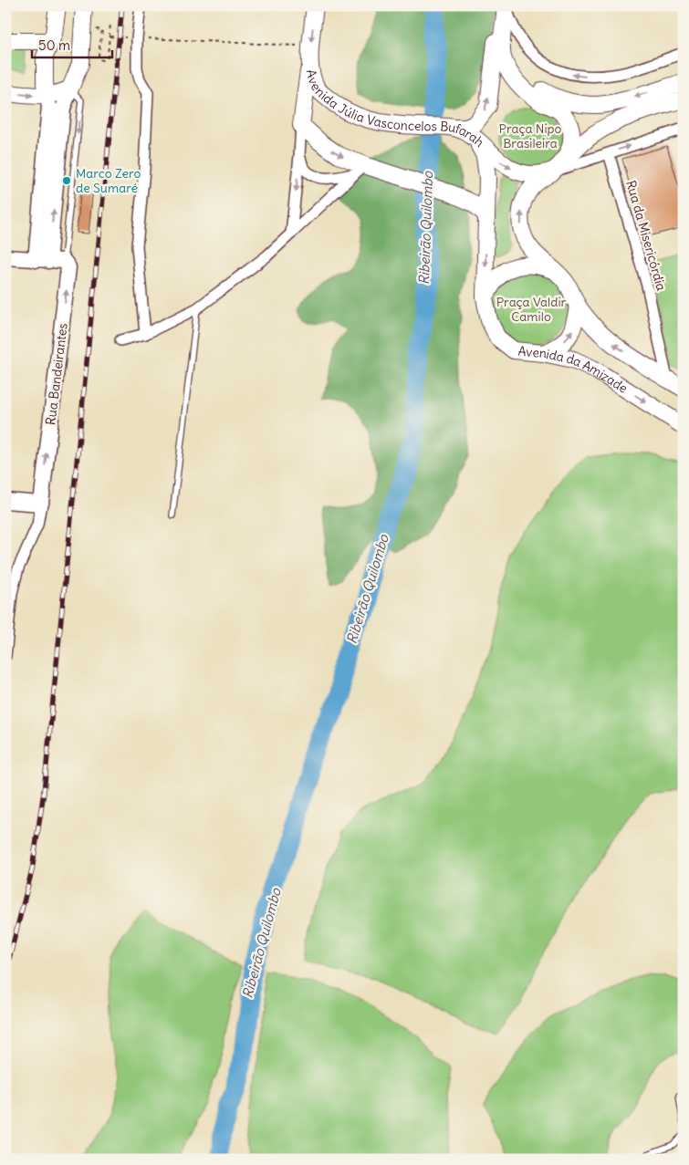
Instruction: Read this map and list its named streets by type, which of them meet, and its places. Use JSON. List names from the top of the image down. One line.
{"streets":{"main road":["Avenida Júlia Vasconcelos Bufarah","Avenida da Amizade"],"street":["Rua da Misericórdia","Rua Bandeirantes"]},"crossings":[["Avenida Júlia Vasconcelos Bufarah","Avenida da Amizade"]],"water":["Ribeirão Quilombo"],"parks":["Praça Nipo Brasileira","Praça Valdir Camilo"],"places":["Marco Zero de Sumaré"],"scale_bar":"50 m"}
